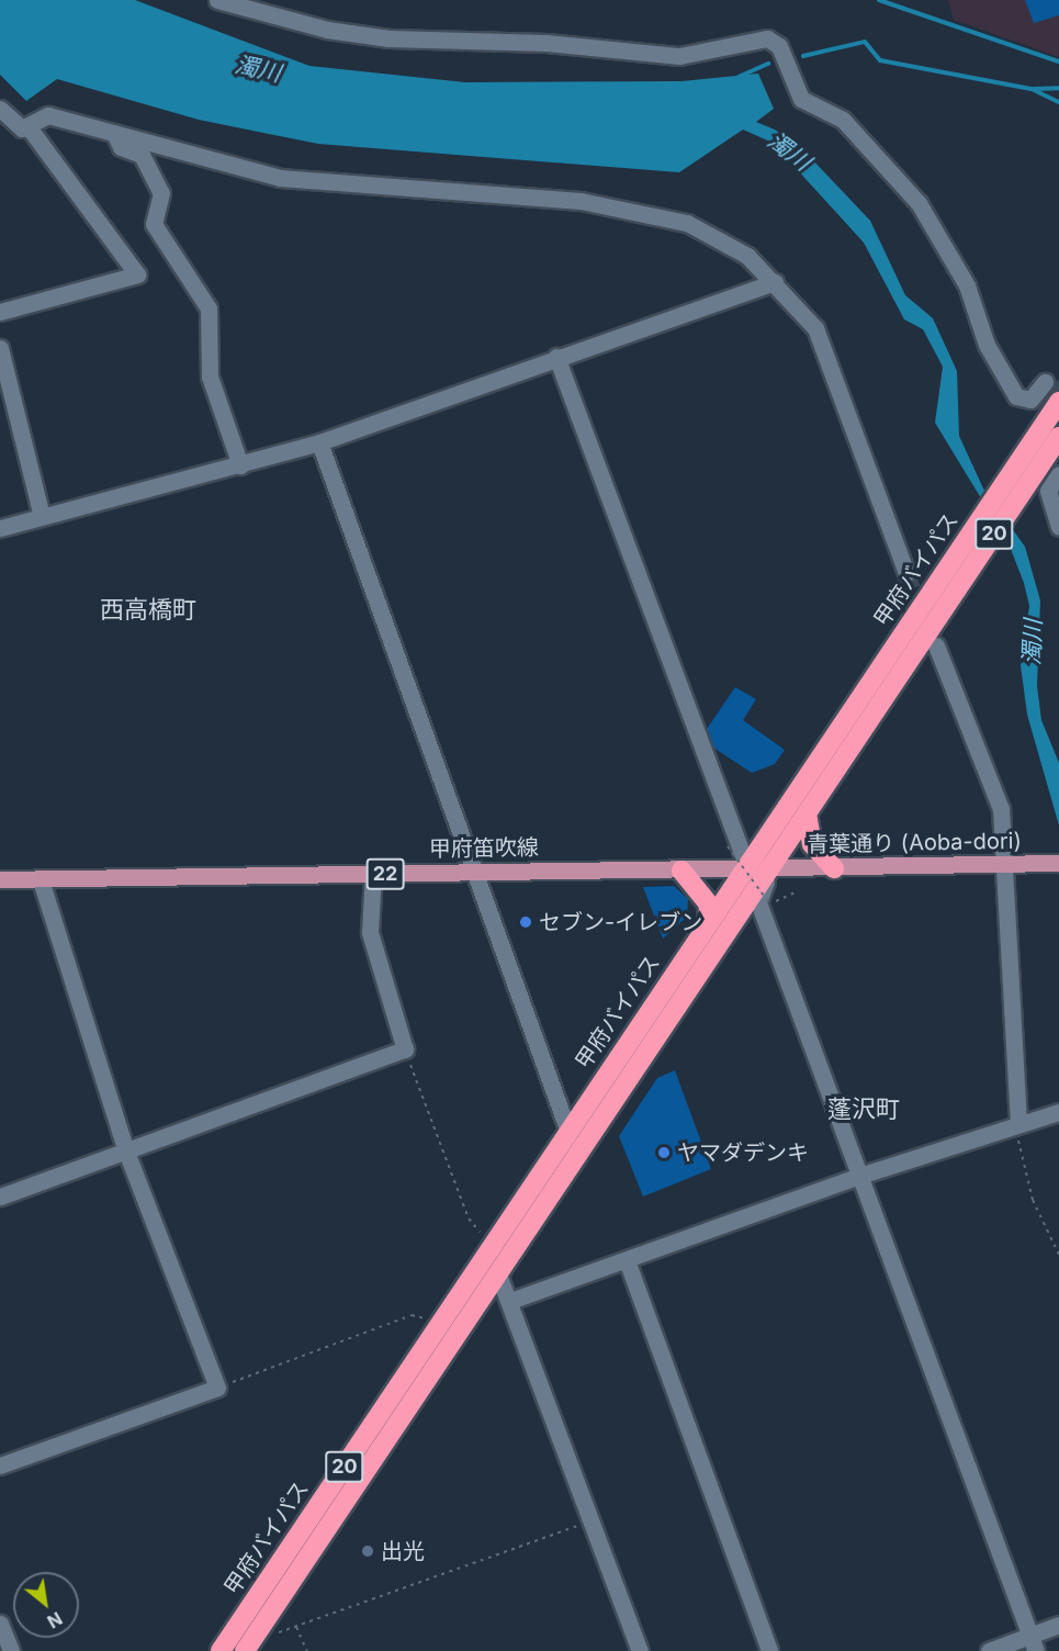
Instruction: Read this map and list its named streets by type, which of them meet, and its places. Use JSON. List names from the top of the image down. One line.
{"streets":{"highway":["20","甲府バイパス"],"main road":["青葉通り (Aoba-dori)","甲府笛吹線","22"]},"crossings":[["甲府バイパス","青葉通り (Aoba-dori)"],["甲府バイパス","甲府笛吹線"],["青葉通り (Aoba-dori)","甲府笛吹線"]],"districts":["西高橋町","蓬沢町"],"water":["濁川"],"places":["セブン-イレブン","ヤマダデンキ","出光"],"north":"bottom right"}
